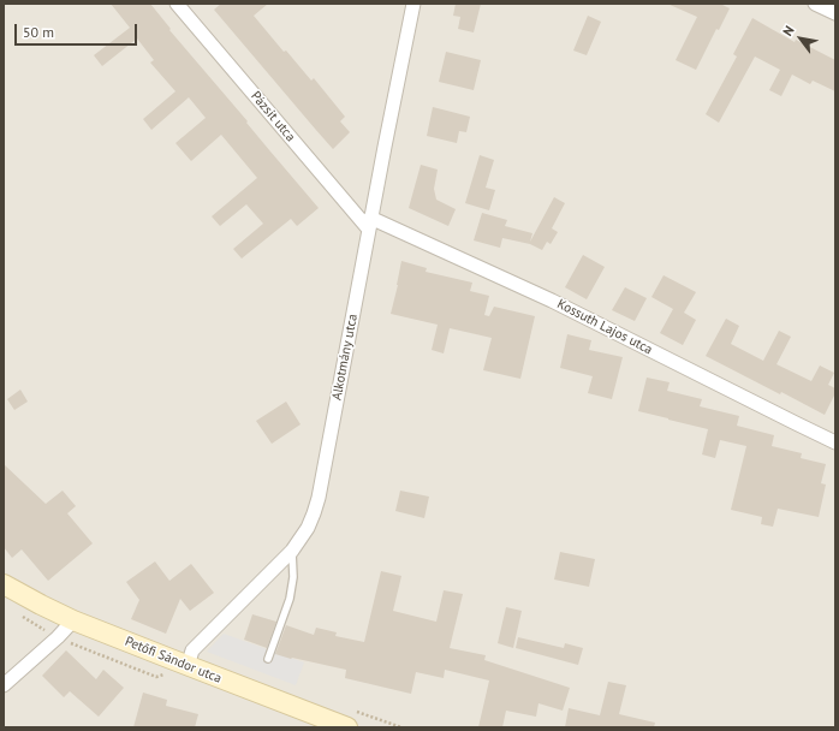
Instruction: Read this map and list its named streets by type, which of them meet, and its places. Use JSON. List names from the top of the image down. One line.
{"streets":{"main road":["Petőfi Sándor utca"],"street":["Pázsit utca","Kossuth Lajos utca","Alkotmány utca"]},"crossings":[["Pázsit utca","Kossuth Lajos utca"],["Pázsit utca","Alkotmány utca"],["Kossuth Lajos utca","Alkotmány utca"],["Alkotmány utca","Petőfi Sándor utca"]],"scale_bar":"50 m","north":"top left"}
